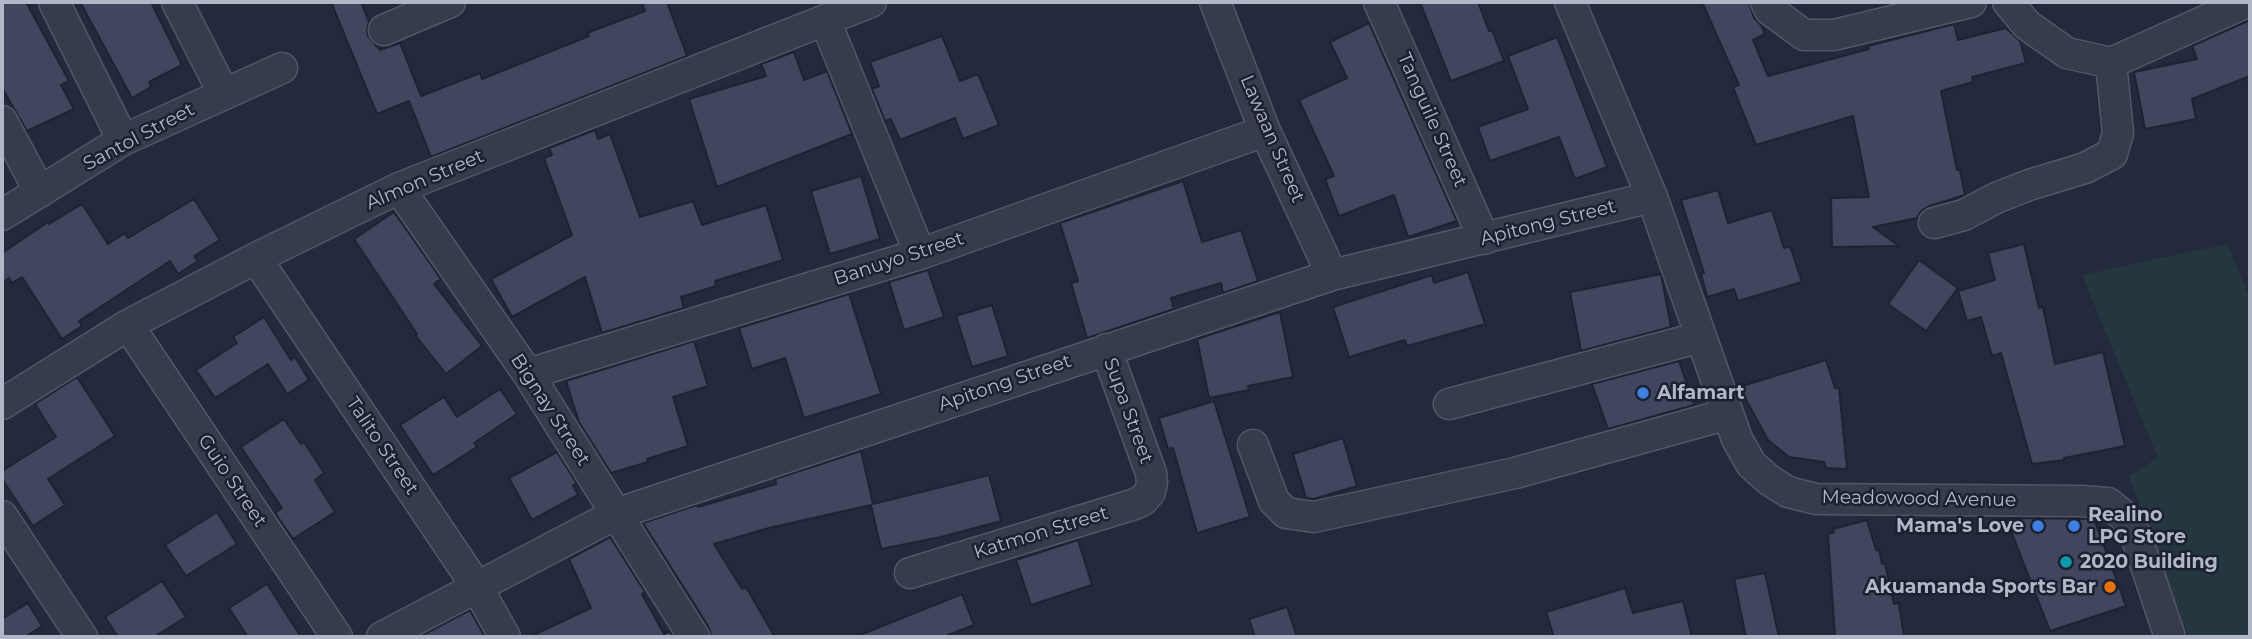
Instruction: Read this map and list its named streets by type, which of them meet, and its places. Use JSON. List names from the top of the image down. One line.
{"streets":{"street":["Tanguile Street","Santol Street","Lawaan Street","Almon Street","Apitong Street","Banuyo Street","Bignay Street","Supa Street","Talito Street","Guio Street","Meadowood Avenue","Katmon Street"]},"crossings":[["Tanguile Street","Apitong Street"],["Lawaan Street","Apitong Street"],["Lawaan Street","Banuyo Street"],["Almon Street","Bignay Street"],["Almon Street","Talito Street"],["Almon Street","Guio Street"],["Apitong Street","Bignay Street"],["Apitong Street","Supa Street"],["Apitong Street","Talito Street"],["Apitong Street","Meadowood Avenue"],["Banuyo Street","Bignay Street"],["Supa Street","Katmon Street"]],"places":["Alfamart","Mama's Love","Realino LPG Store","2020 Building","Akuamanda Sports Bar"]}
